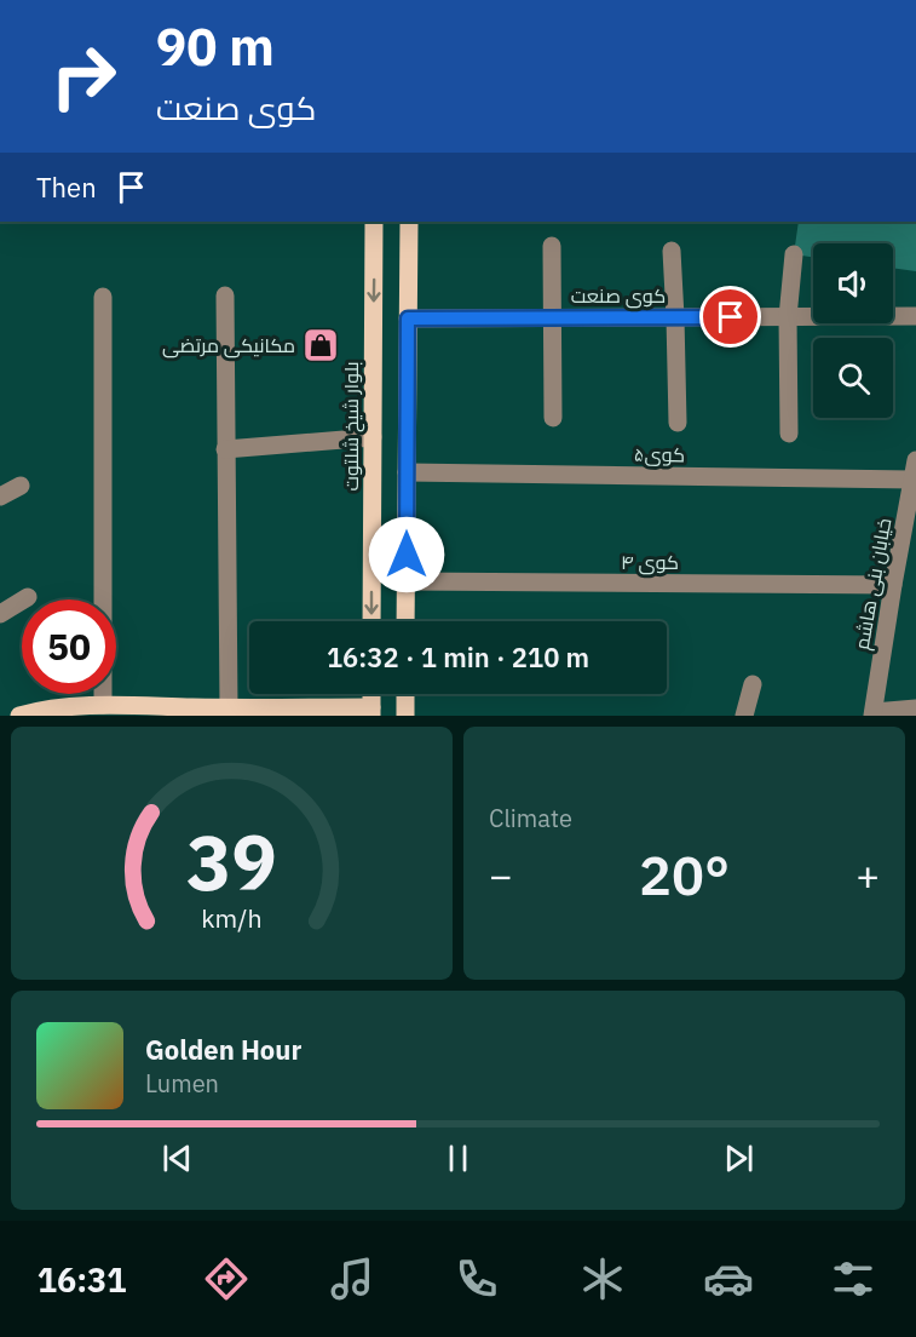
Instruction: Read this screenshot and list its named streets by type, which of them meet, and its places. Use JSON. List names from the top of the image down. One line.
{"streets":{"main road":["بلوار شیخ شلتوت"],"street":["کوی صنعت","کوی۵","کوی ۴","خیابان بنی هاشم"]},"crossings":[["کوی۵","خیابان بنی هاشم"],["کوی ۴","خیابان بنی هاشم"]],"places":{"shop":["مکانیکی مرتضی"]},"page":{"turn":["90 m","کوی صنعت"],"then":"Then","limit":"50","trip":"16:32 · 1 min · 210 m","tile":"Climate","heat":["−","20°","+"],"song":["Golden Hour","Lumen"],"tabs":"16:31","gauge":["39","km/h"]}}
